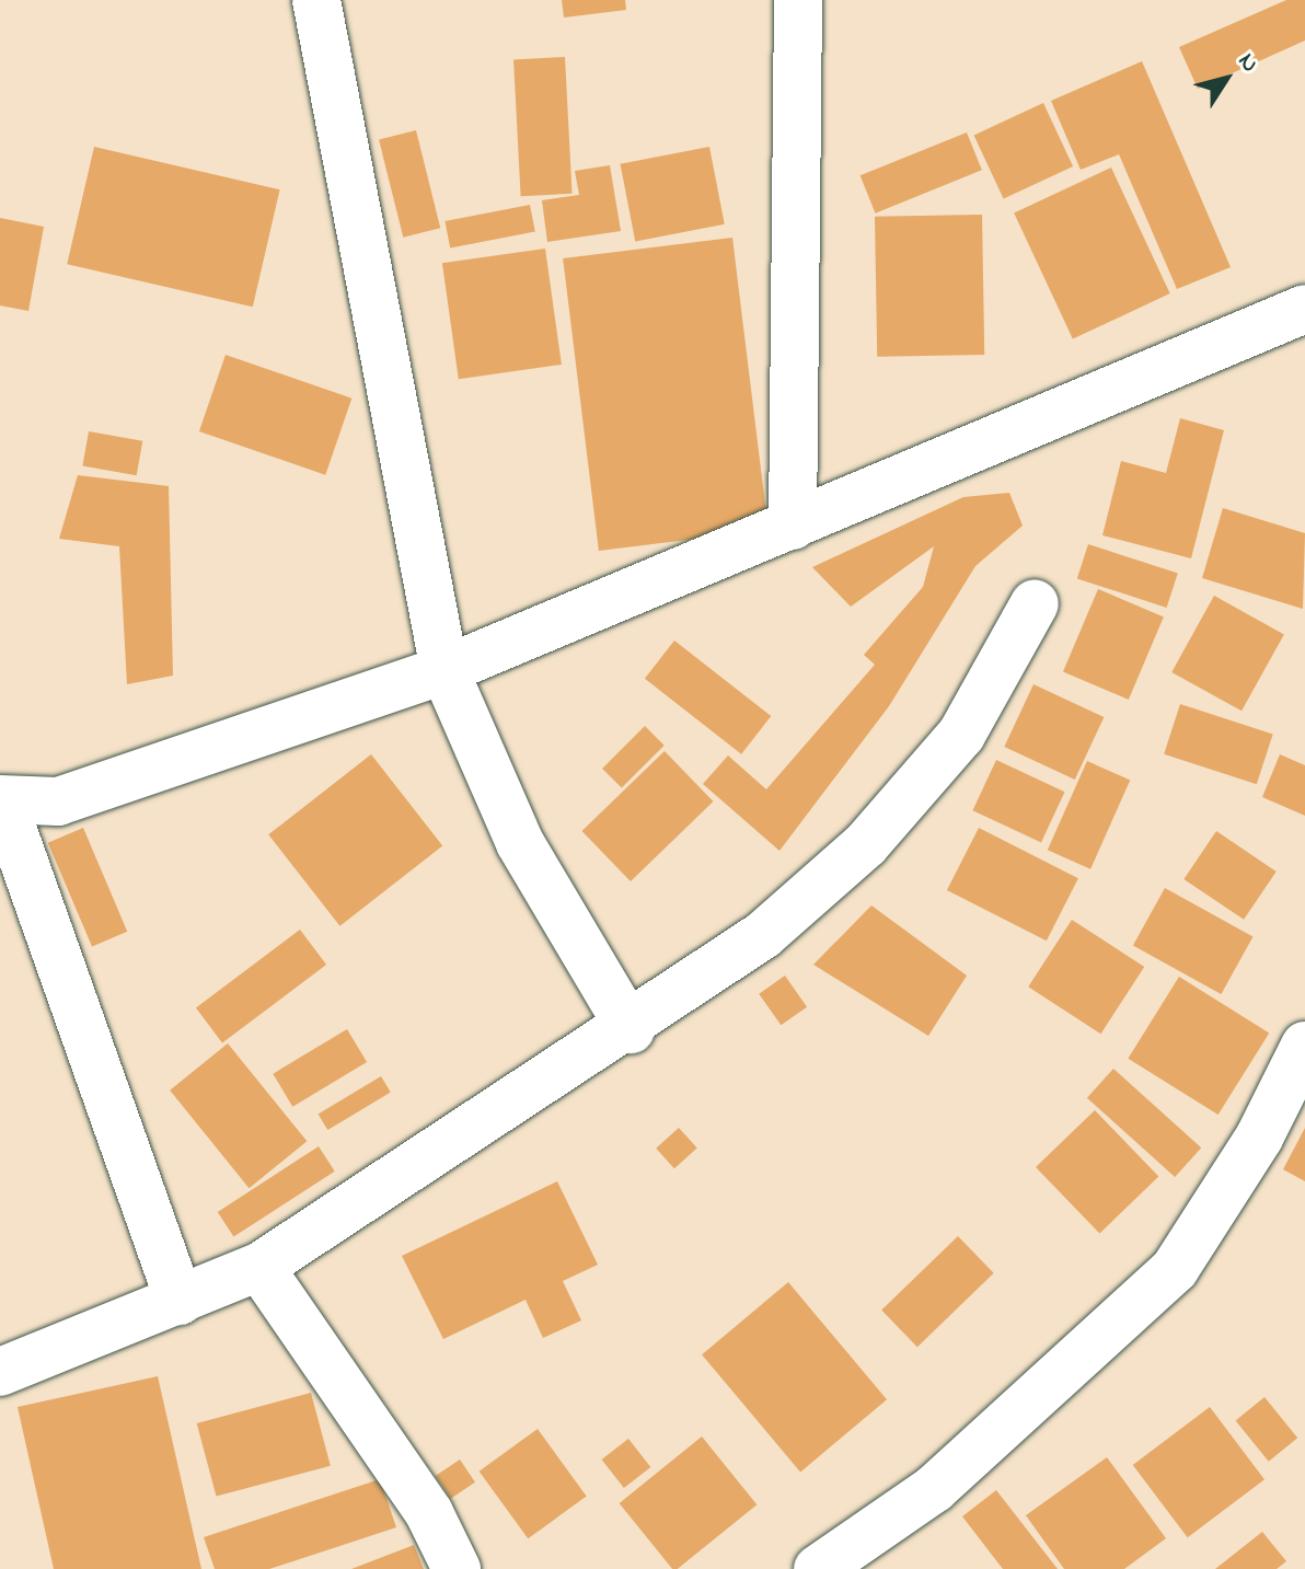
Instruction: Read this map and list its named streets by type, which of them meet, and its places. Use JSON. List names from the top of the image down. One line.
{"north":"top right"}
